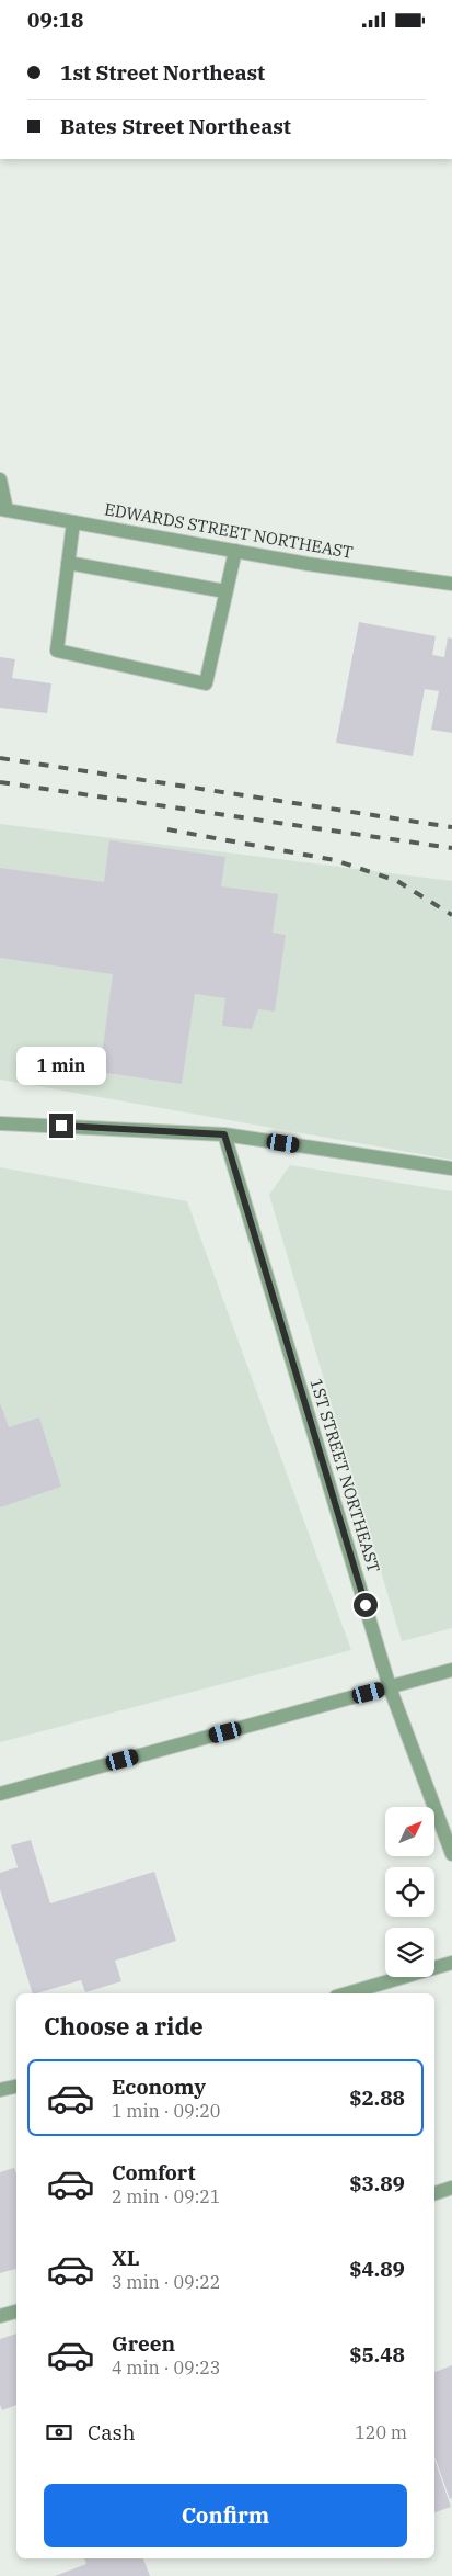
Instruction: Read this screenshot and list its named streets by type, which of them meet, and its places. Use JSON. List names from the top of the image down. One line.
{"streets":{"street":["EDWARDS STREET NORTHEAST","1ST STREET NORTHEAST"]},"north":"top right","page":{"status":"09:18","banner":["1st Street Northeast","Bates Street Northeast"],"bubble":"1 min","heading":"Choose a ride","list":[{"name":"Economy","note":"1 min · 09:20","value":"$2.88"},{"name":"Comfort","note":"2 min · 09:21","value":"$3.89"},{"name":"XL","note":"3 min · 09:22","value":"$4.89"},{"name":"Green","note":"4 min · 09:23","value":"$5.48"}],"pay":["Cash","120 m"],"buttons":"Confirm"}}
